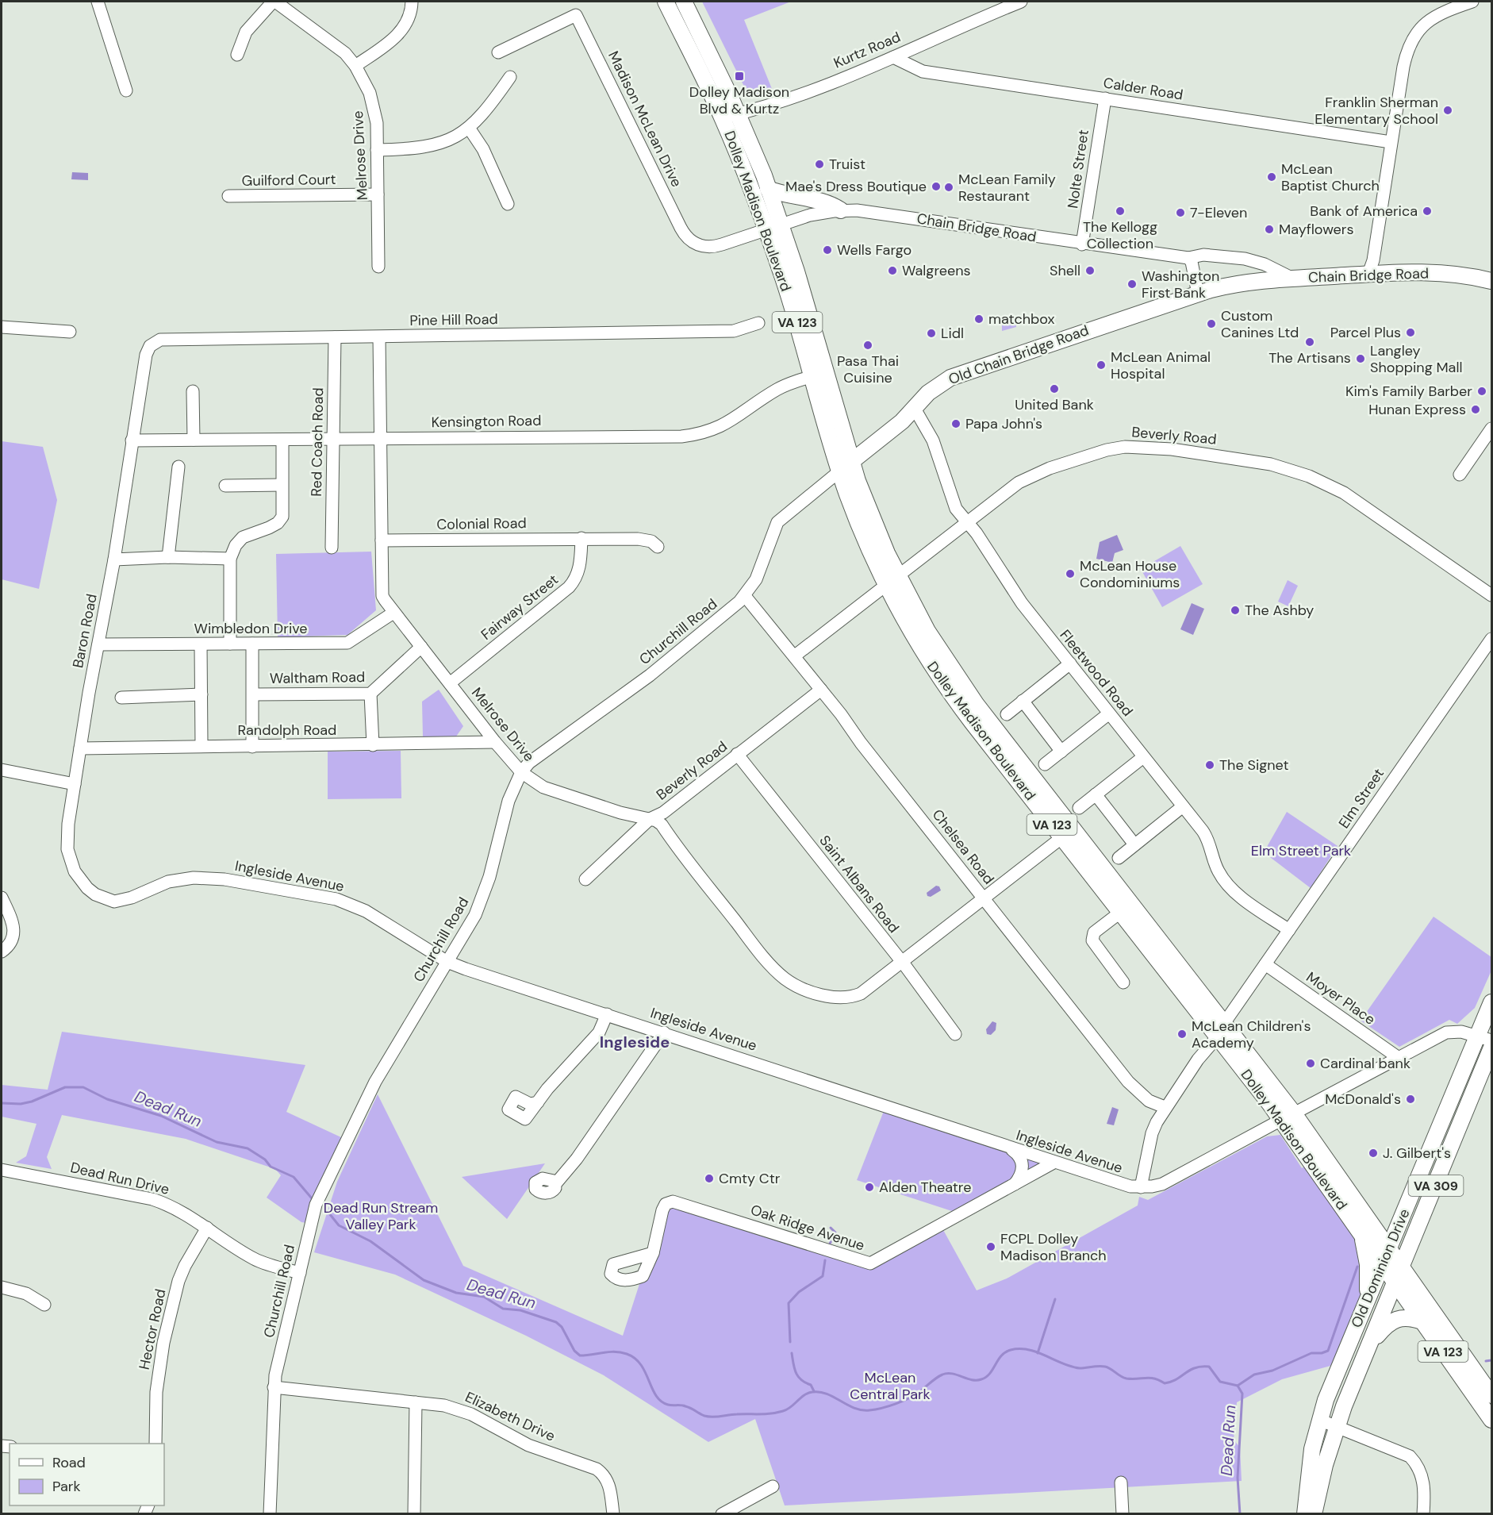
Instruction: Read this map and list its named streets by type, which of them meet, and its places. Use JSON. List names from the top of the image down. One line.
{"streets":{"main road":["Dolley Madison Boulevard","Chain Bridge Road","VA 123","Old Chain Bridge Road","VA 309","Old Dominion Drive"],"street":["Kurtz Road","Calder Road","Madison McLean Drive","Melrose Drive","Nolte Street","Guilford Court","Pine Hill Road","Kensington Road","Beverly Road","Red Coach Road","Colonial Road","Fairway Street","Wimbledon Drive","Baron Road","Churchill Road","Fleetwood Road","Waltham Road","Randolph Road","Elm Street","Chelsea Road","Ingleside Avenue","Saint Albans Road","Moyer Place","Dead Run Drive","Oak Ridge Avenue","Hector Road","Elizabeth Drive"]},"crossings":[["Kurtz Road","Calder Road"],["Kurtz Road","Dolley Madison Boulevard"],["Calder Road","Nolte Street"],["Madison McLean Drive","Dolley Madison Boulevard"],["Madison McLean Drive","Chain Bridge Road"],["Melrose Drive","Guilford Court"],["Melrose Drive","Pine Hill Road"],["Melrose Drive","Kensington Road"],["Melrose Drive","Beverly Road"],["Melrose Drive","Colonial Road"],["Melrose Drive","Fairway Street"],["Melrose Drive","Wimbledon Drive"],["Melrose Drive","Churchill Road"],["Melrose Drive","Waltham Road"],["Melrose Drive","Randolph Road"],["Melrose Drive","Saint Albans Road"],["Nolte Street","Chain Bridge Road"],["Dolley Madison Boulevard","Chain Bridge Road"],["Dolley Madison Boulevard","Old Chain Bridge Road"],["Dolley Madison Boulevard","Kensington Road"],["Dolley Madison Boulevard","Beverly Road"],["Dolley Madison Boulevard","Churchill Road"],["Dolley Madison Boulevard","Elm Street"],["Dolley Madison Boulevard","Ingleside Avenue"],["Dolley Madison Boulevard","Old Dominion Drive"],["Chain Bridge Road","Old Chain Bridge Road"],["Pine Hill Road","Red Coach Road"],["Pine Hill Road","Baron Road"],["Old Chain Bridge Road","Churchill Road"],["Old Chain Bridge Road","Fleetwood Road"],["Kensington Road","Red Coach Road"],["Kensington Road","Baron Road"],["Beverly Road","Fleetwood Road"],["Beverly Road","Chelsea Road"],["Beverly Road","Saint Albans Road"],["Colonial Road","Fairway Street"],["Wimbledon Drive","Baron Road"],["Baron Road","Randolph Road"],["Baron Road","Ingleside Avenue"],["Churchill Road","Chelsea Road"],["Churchill Road","Ingleside Avenue"],["Churchill Road","Dead Run Drive"],["Churchill Road","Elizabeth Drive"],["Fleetwood Road","Elm Street"],["Elm Street","Chelsea Road"],["Elm Street","Ingleside Avenue"],["Elm Street","Moyer Place"],["Ingleside Avenue","Moyer Place"],["Ingleside Avenue","Oak Ridge Avenue"],["Ingleside Avenue","Old Dominion Drive"],["Dead Run Drive","Hector Road"]],"districts":["Ingleside"],"water":["Dead Run"],"parks":["Elm Street Park","Dead Run Stream Valley Park","McLean Central Park"],"places":{"transit":["Dolley Madison Blvd & Kurtz"],"other":["Franklin Sherman Elementary School","Truist","McLean Baptist Church","Mae's Dress Boutique","McLean Family Restaurant","The Kellogg Collection","Bank of America","7-Eleven","Mayflowers","Wells Fargo","Walgreens","Shell","Washington First Bank","matchbox","Custom Canines Ltd","Parcel Plus","Lidl","The Artisans","Pasa Thai Cuisine","Langley Shopping Mall","McLean Animal Hospital","United Bank","Kim's Family Barber","Hunan Express","Papa John's","McLean House Condominiums","The Ashby","The Signet","McLean Children's Academy","Cardinal bank","McDonald's","J. Gilbert's","Cmty Ctr","Alden Theatre","FCPL Dolley Madison Branch"]},"legend":["Road","Park"]}
